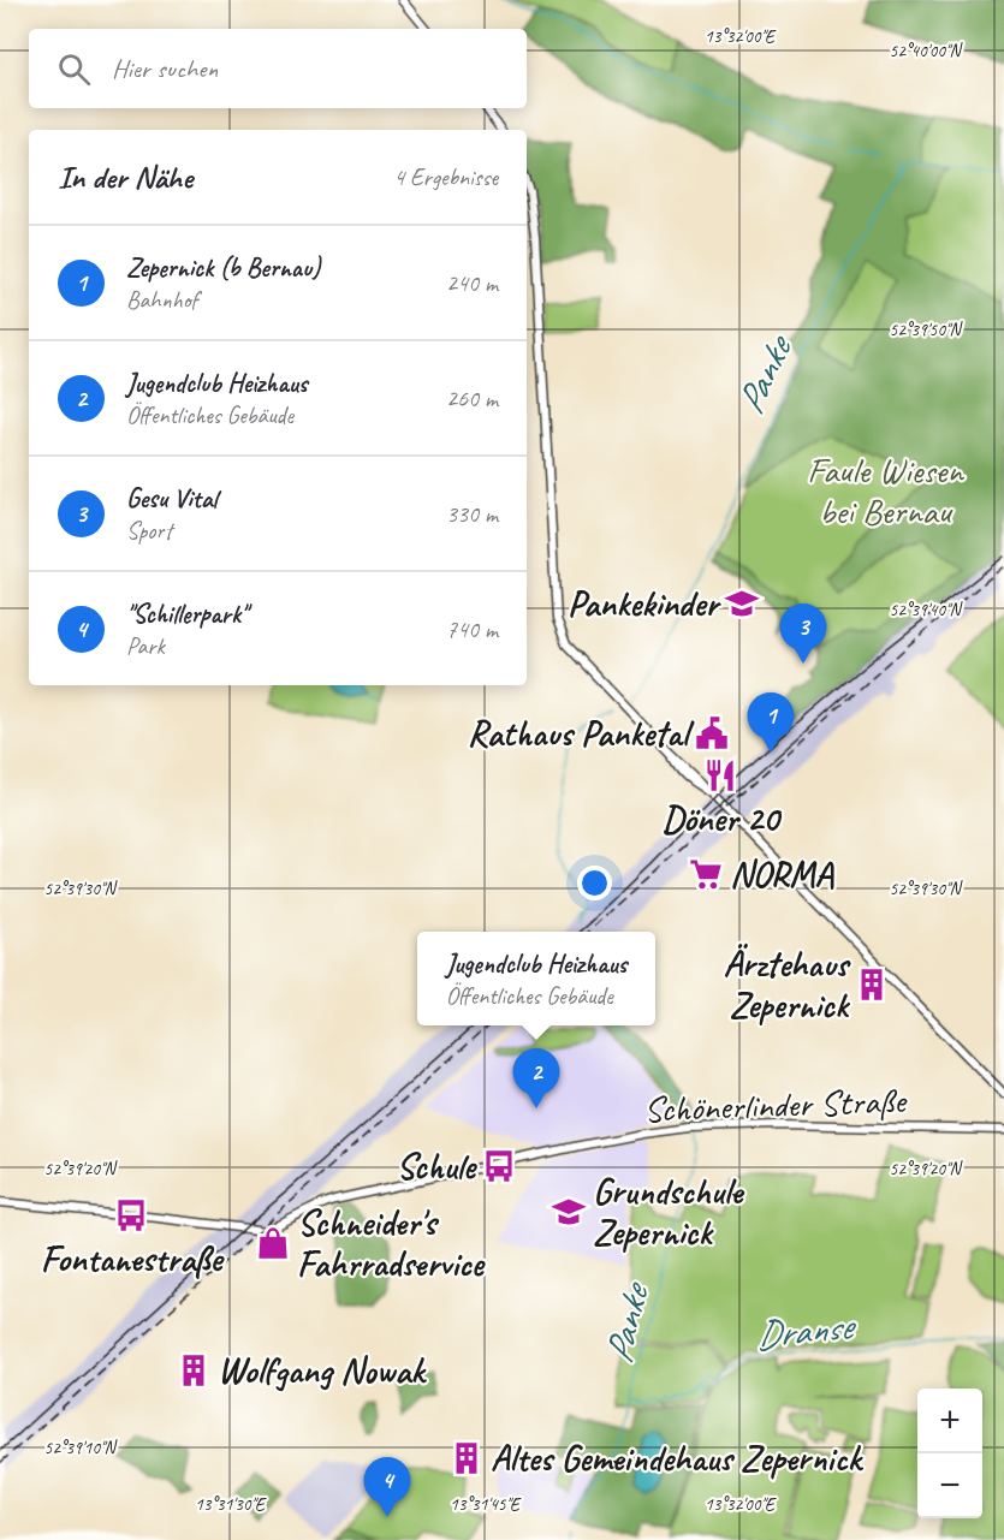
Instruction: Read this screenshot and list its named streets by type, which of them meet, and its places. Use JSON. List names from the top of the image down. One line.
{"streets":{"street":["Schönerlinder Straße"]},"water":["Panke","Dranse"],"parks":["Faule Wiesen bei Bernau"],"places":{"school or university":["Pankekinder","Grundschule Zepernick"],"public building":["Rathaus Panketal"],"restaurant":["Döner 20"],"supermarket":["NORMA"],"building":["Ärztehaus Zepernick","Wolfgang Nowak","Altes Gemeindehaus Zepernick"],"bus stop":["Schule","Fontanestraße"],"shop":["Schneider's Fahrradservice"]},"page":{"search":"Hier suchen","heading":["In der Nähe","4 Ergebnisse"],"list":[{"mark":"1","name":"Zepernick (b Bernau)","note":"Bahnhof","value":"240 m"},{"mark":"2","name":"Jugendclub Heizhaus","note":"Öffentliches Gebäude","value":"260 m"},{"mark":"3","name":"Gesu Vital","note":"Sport","value":"330 m"},{"mark":"4","name":"\"Schillerpark\"","note":"Park","value":"740 m"}],"pins":["3","1","2","4"],"popup":["Jugendclub Heizhaus","Öffentliches Gebäude"],"map_buttons":["+","−"]},"coordinates":["13°32'00\"E","52°40'00\"N","52°39'50\"N","52°39'40\"N","52°39'30\"N","52°39'20\"N","52°39'10\"N","13°31'30\"E","13°31'45\"E"]}
